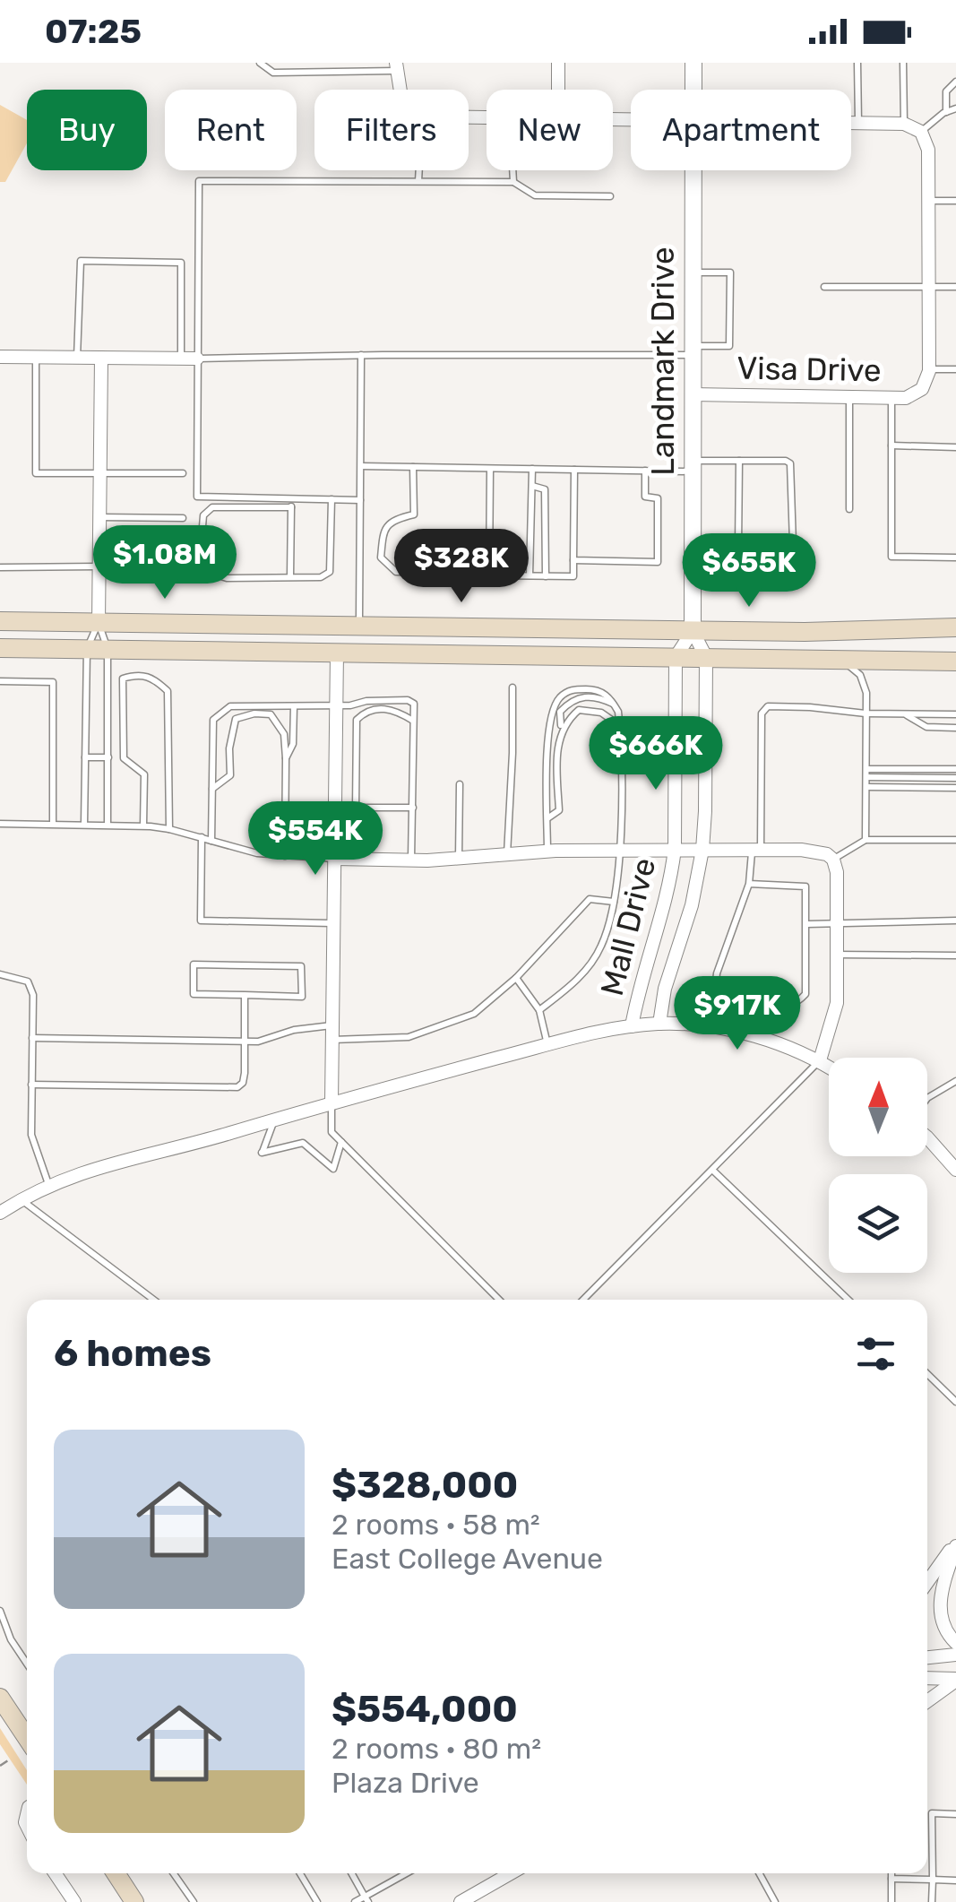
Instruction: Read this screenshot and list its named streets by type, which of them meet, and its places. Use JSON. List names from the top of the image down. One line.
{"streets":{"street":["Landmark Drive","Visa Drive","Mall Drive"]},"crossings":[["Landmark Drive","Visa Drive"],["Landmark Drive","Mall Drive"]],"north":"top","page":{"status":"07:25","chip":["Buy","Rent","Filters","New","Apartment"],"price":["$1.08M","$328K","$655K","$666K","$554K","$917K"],"heading":"6 homes","list":[{"name":"$328,000","note":"2 rooms · 58 m² · East College Avenue"},{"name":"$554,000","note":"2 rooms · 80 m² · Plaza Drive"}]}}
